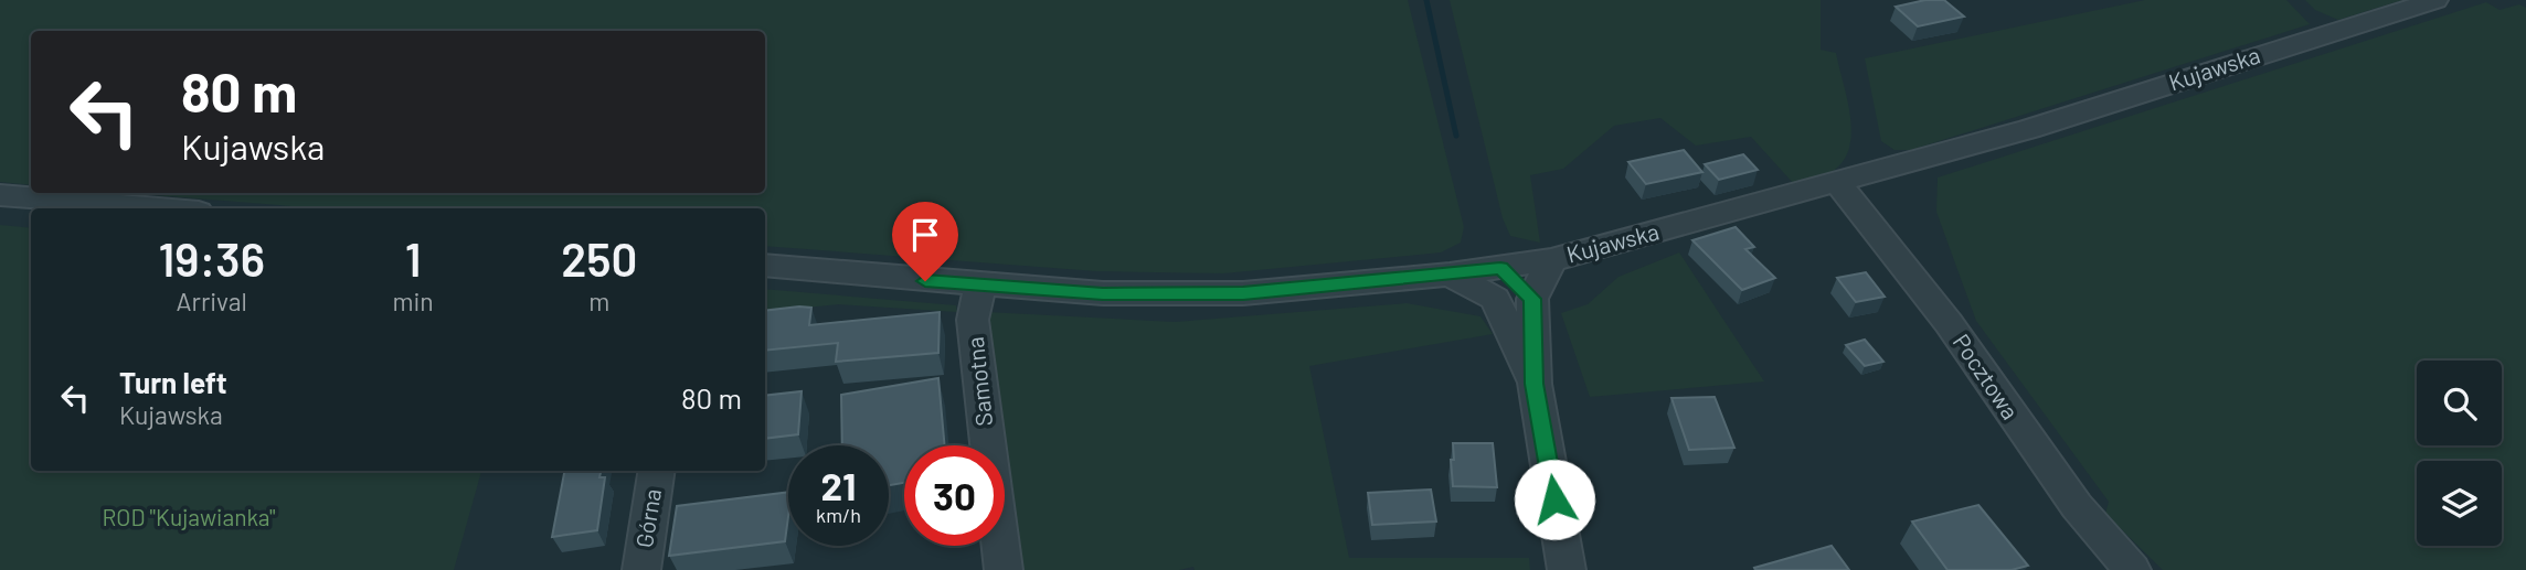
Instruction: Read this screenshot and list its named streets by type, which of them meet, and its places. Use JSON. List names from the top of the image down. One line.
{"streets":{"street":["Kujawska","Pocztowa","Samotna","Górna"]},"crossings":[["Kujawska","Pocztowa"],["Kujawska","Samotna"]],"parks":["ROD \"Kujawianka\""],"page":{"turn":["80 m","Kujawska"],"eta":["19:36","Arrival","1","min","250","m"],"list":[{"name":"Turn left","note":"Kujawska","value":"80 m"}],"speed":"21 km/h","limit":"30"}}
